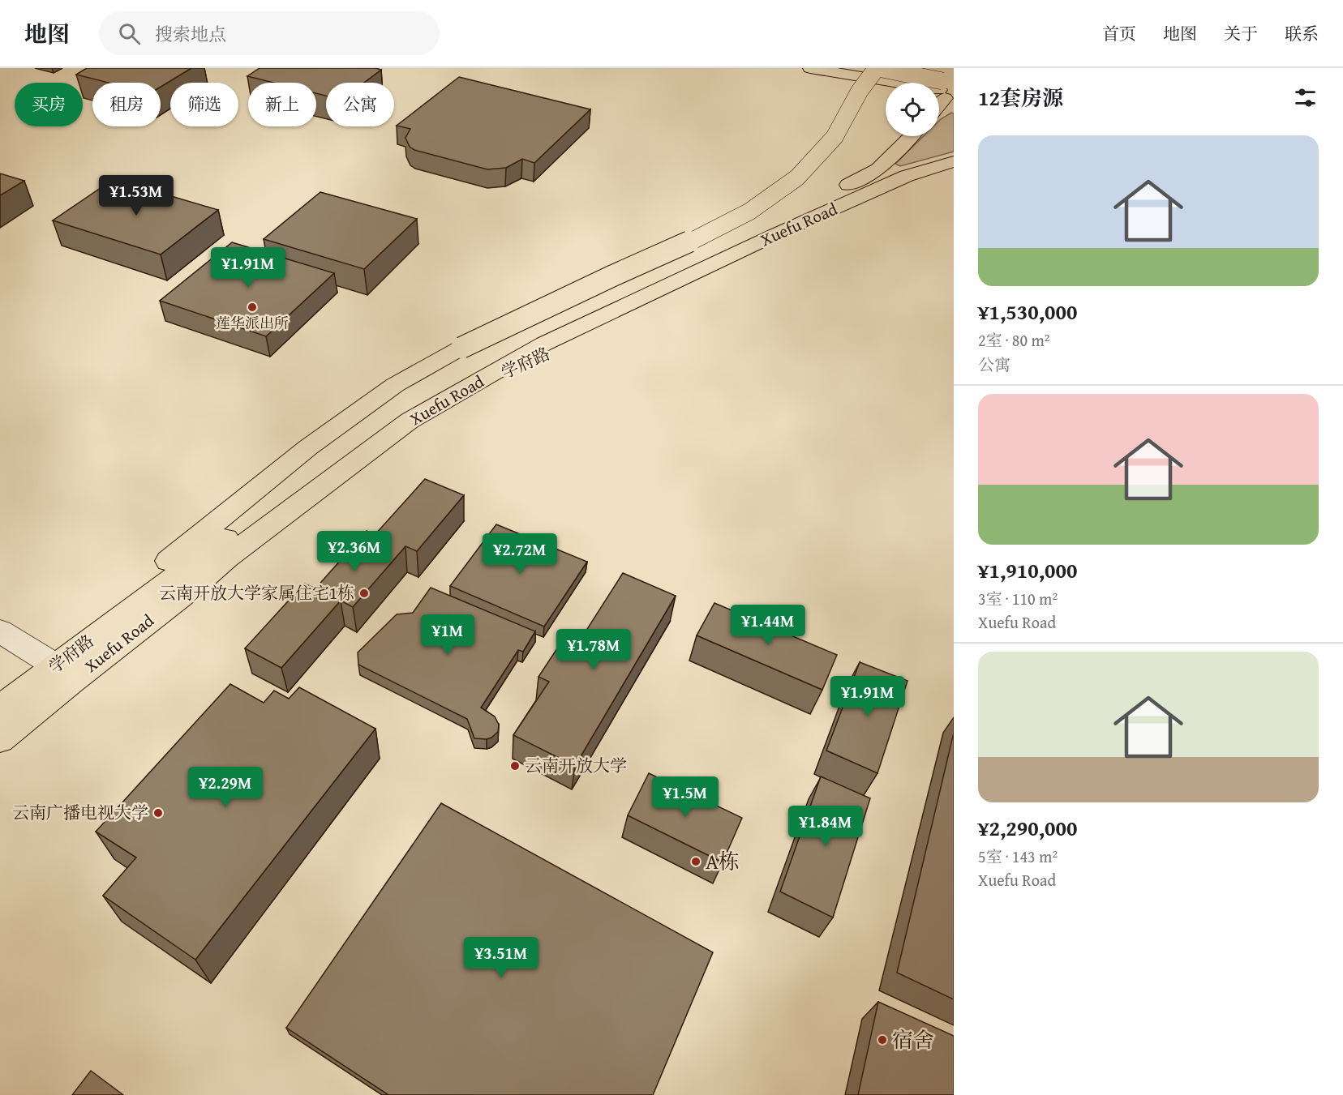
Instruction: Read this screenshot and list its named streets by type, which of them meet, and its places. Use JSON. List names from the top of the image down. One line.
{"streets":{"main road":["Xuefu Road","学府路"]},"crossings":[["Xuefu Road","学府路"]],"places":["莲华派出所","云南开放大学家属住宅1栋","云南开放大学","云南广播电视大学","A栋","宿舍"],"page":{"header":"地图","search":"搜索地点","nav":["首页","地图","关于","联系"],"heading":"12套房源","chip":["买房","租房","筛选","新上","公寓"],"list":[{"name":"¥1,530,000","note":"2室 · 80 m² · 公寓"},{"name":"¥1,910,000","note":"3室 · 110 m² · Xuefu Road"},{"name":"¥2,290,000","note":"5室 · 143 m² · Xuefu Road"}],"price":["¥1.53M","¥1.91M","¥2.36M","¥2.72M","¥1.44M","¥1M","¥1.78M","¥1.91M","¥2.29M","¥1.5M","¥1.84M","¥3.51M"]}}
